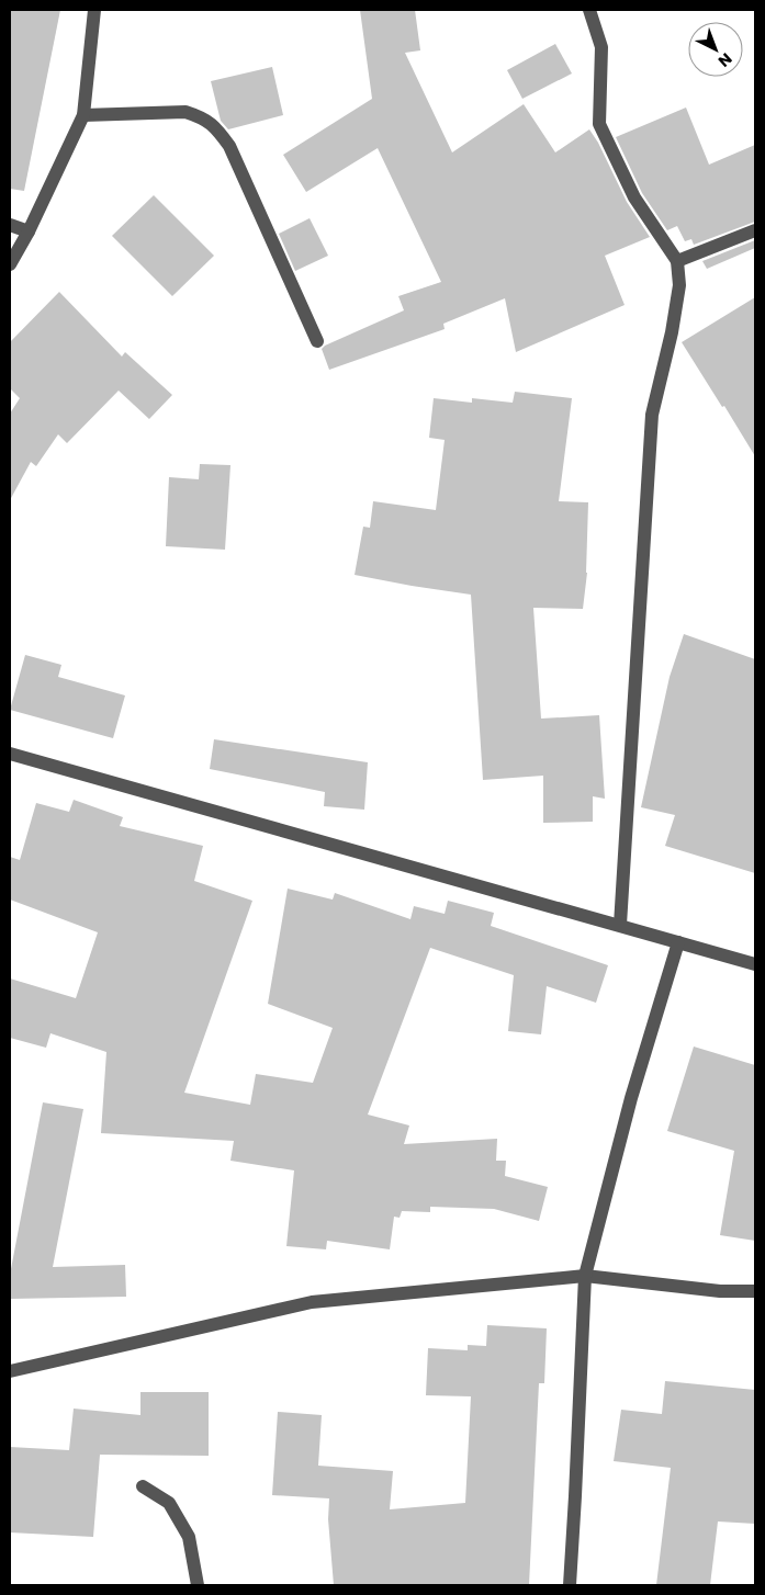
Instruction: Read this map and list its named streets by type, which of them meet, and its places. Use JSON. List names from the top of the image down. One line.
{"north":"bottom right"}
